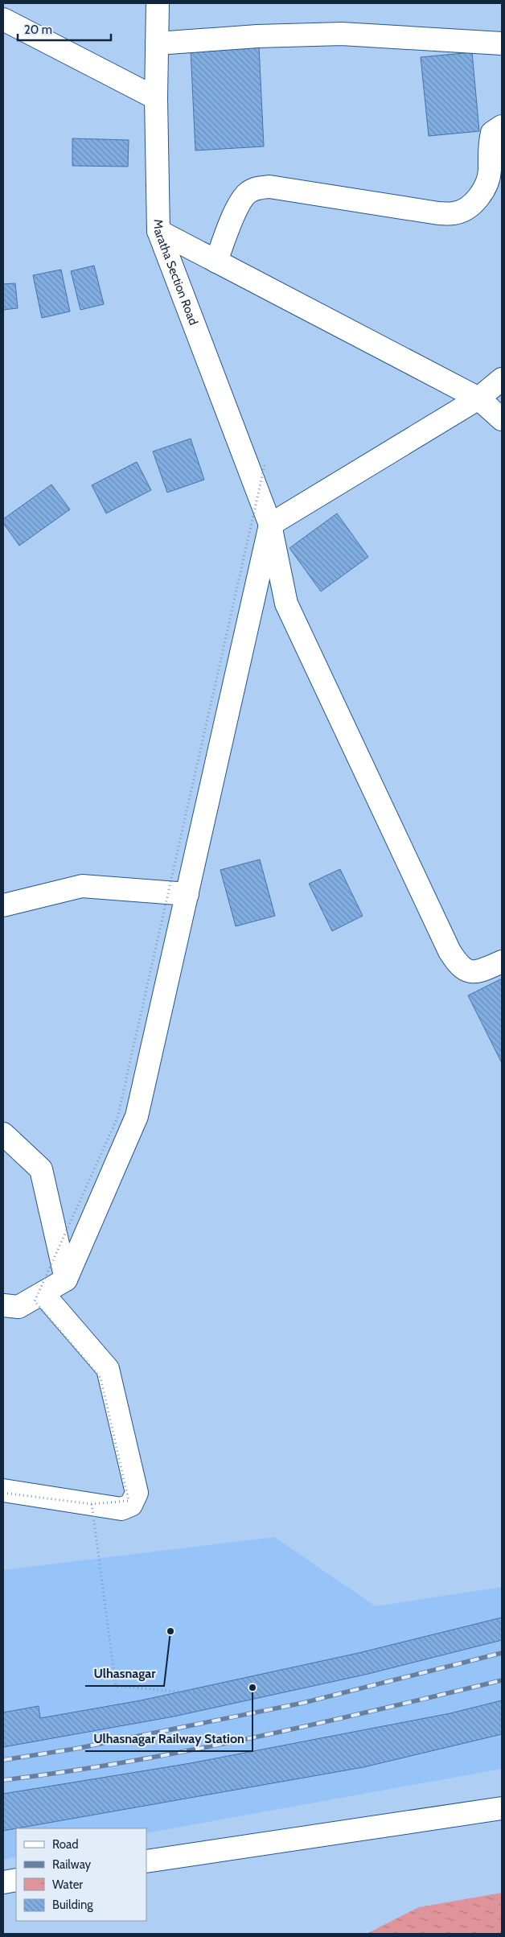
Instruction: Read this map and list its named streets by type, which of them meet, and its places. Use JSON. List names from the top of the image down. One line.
{"streets":{"street":["Maratha Section Road"]},"places":["Ulhasnagar","Ulhasnagar Railway Station"],"legend":["Road","Railway","Water","Building"],"scale_bar":"20 m"}
